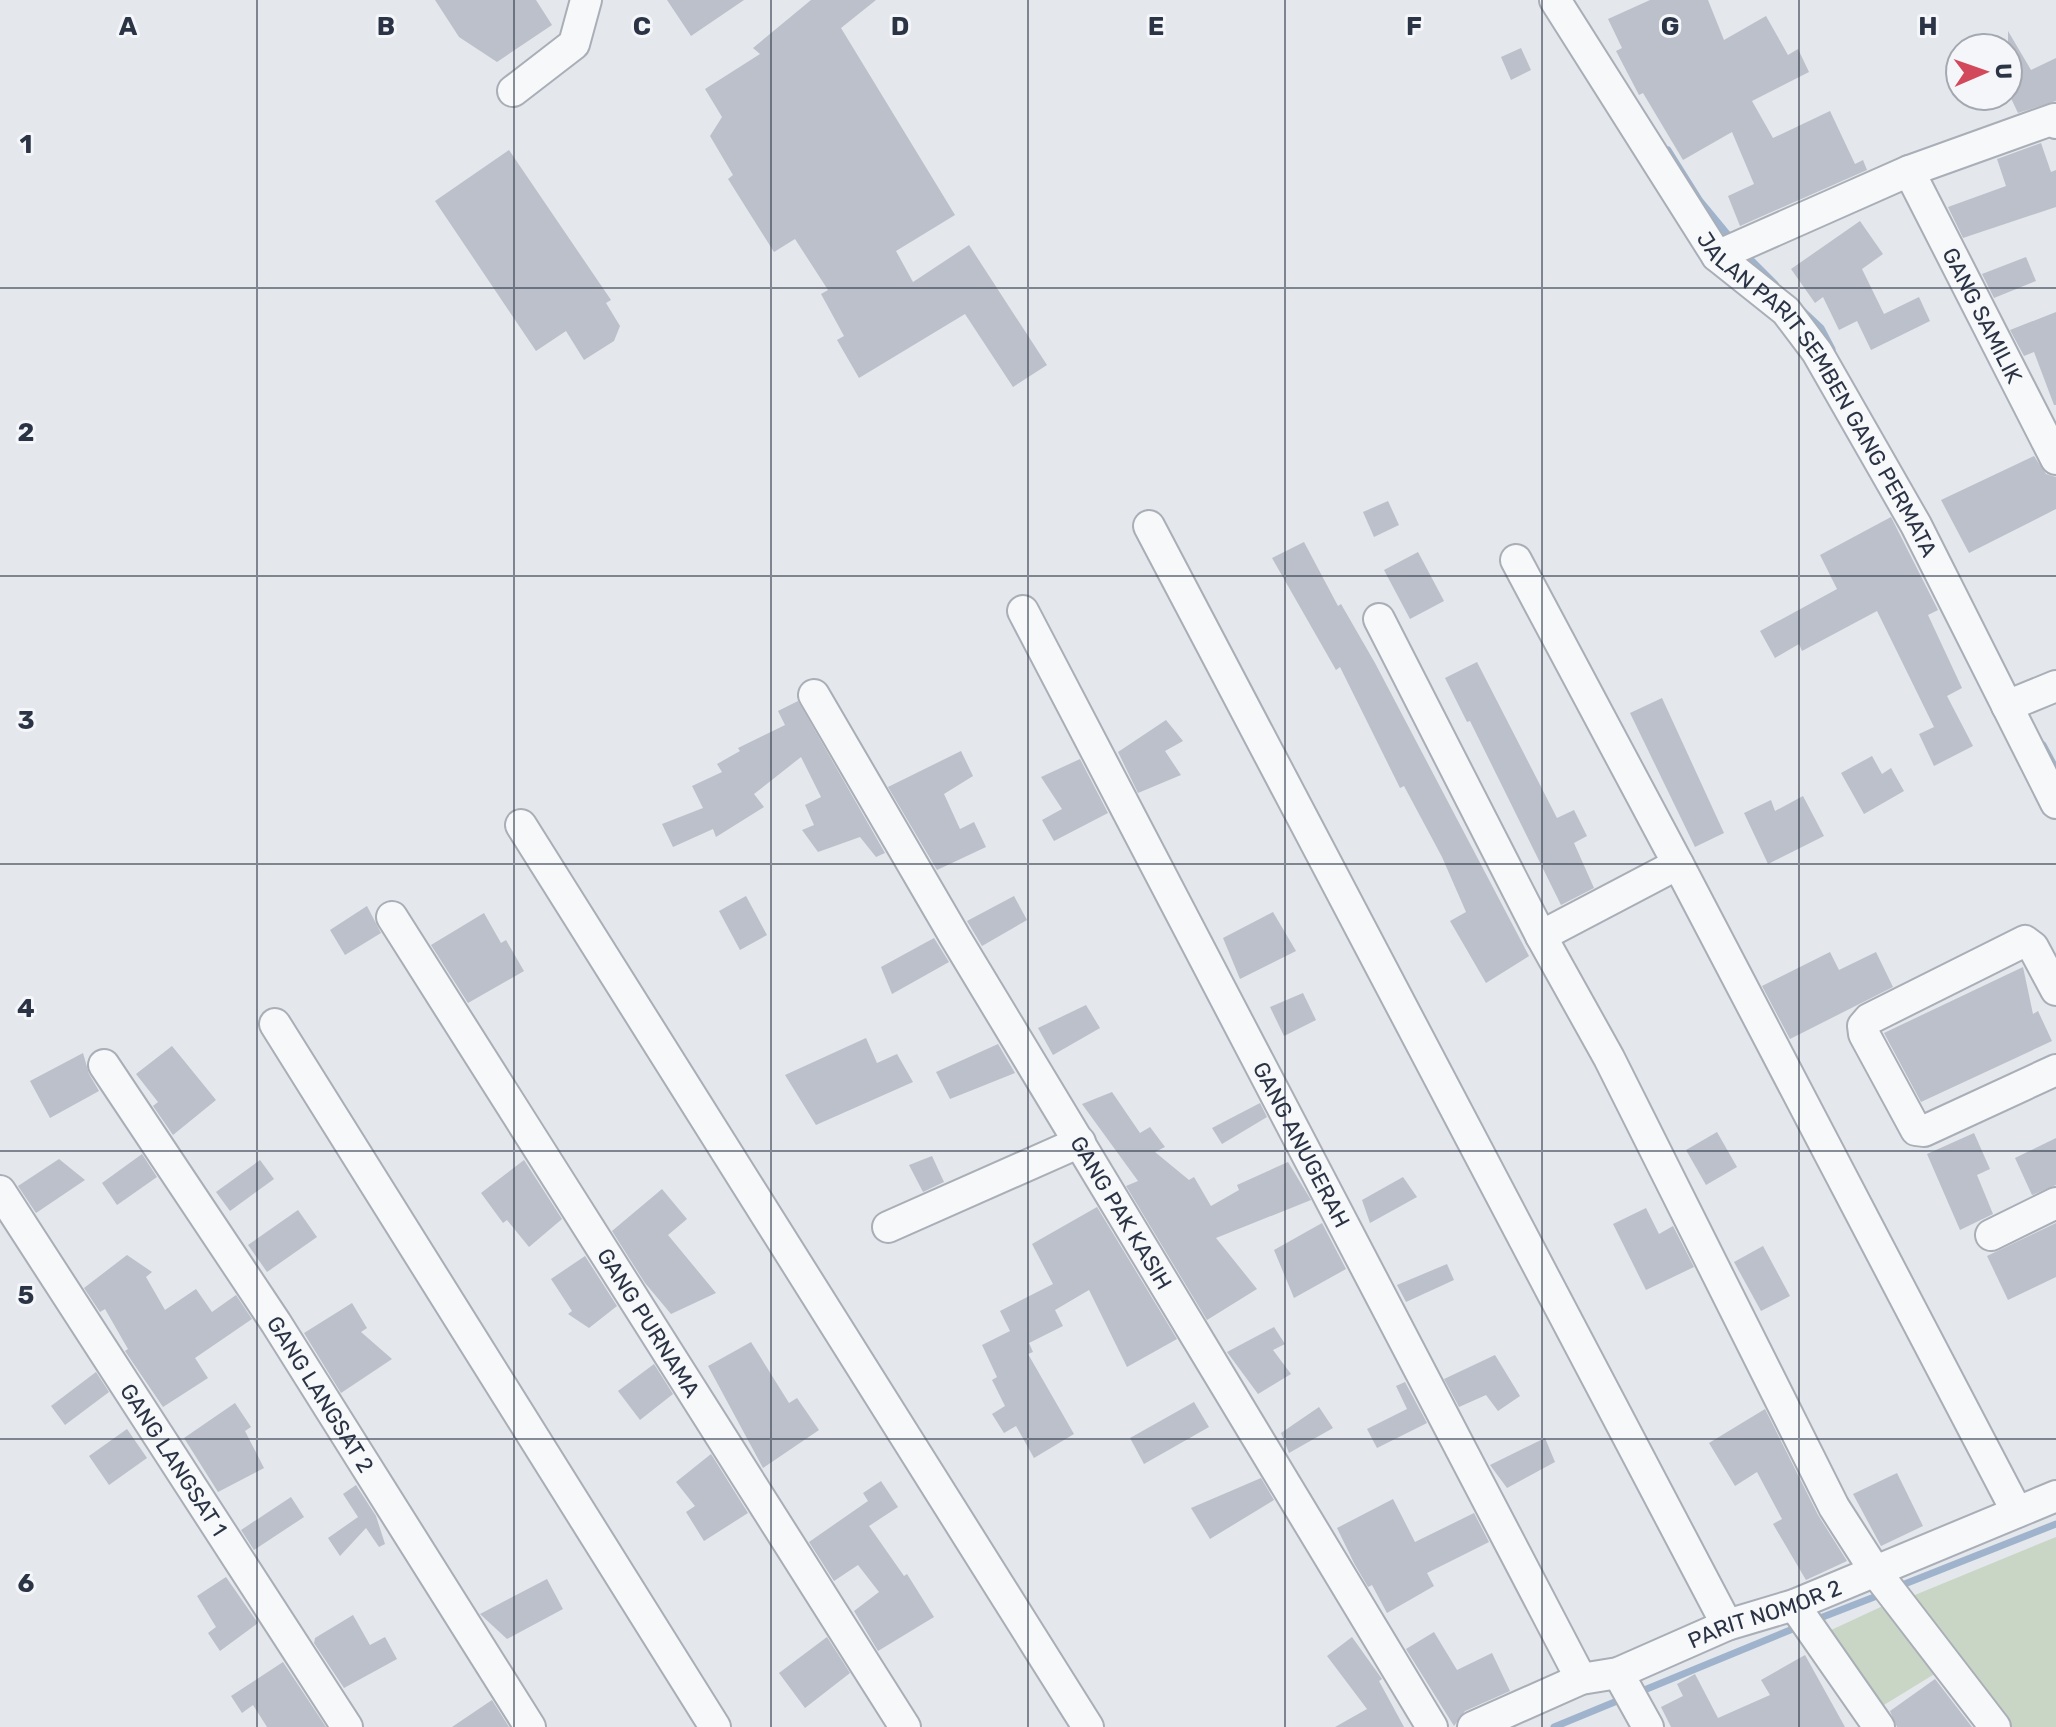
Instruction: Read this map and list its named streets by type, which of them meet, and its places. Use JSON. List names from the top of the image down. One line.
{"streets":{"street":["GANG SAMILIK","JALAN PARIT SEMBEN GANG PERMATA","GANG ANUGERAH","GANG PAK KASIH","GANG PURNAMA","GANG LANGSAT 2","GANG LANGSAT 1","PARIT NOMOR 2"]},"crossings":[["GANG ANUGERAH","PARIT NOMOR 2"]],"north":"right","grid":{"columns":["A","B","C","D","E","F","G","H"],"rows":["1","2","3","4","5","6"]}}
